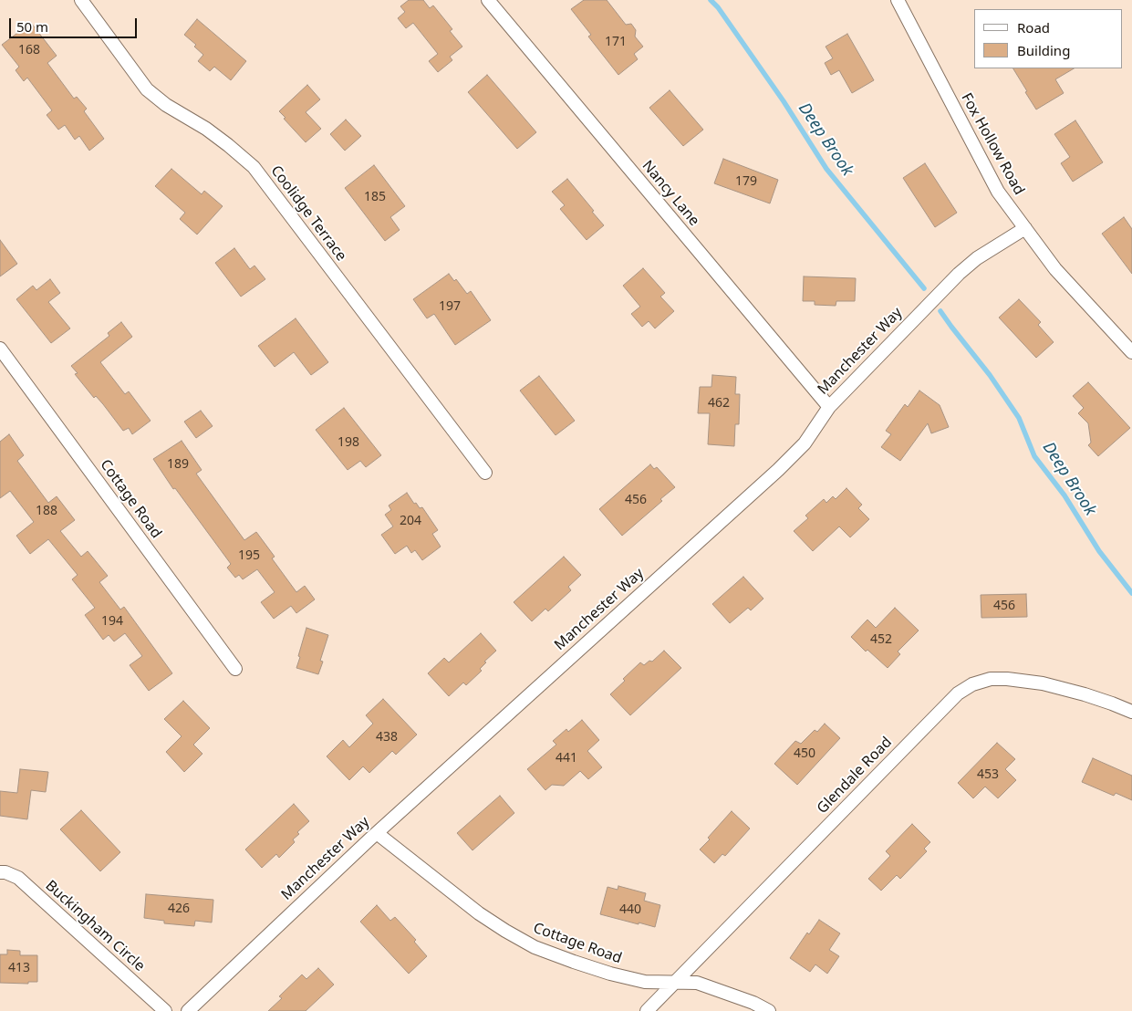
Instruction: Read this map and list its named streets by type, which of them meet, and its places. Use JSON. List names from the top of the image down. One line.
{"streets":{"street":["Fox Hollow Road","Nancy Lane","Coolidge Terrace","Manchester Way","Cottage Road","Glendale Road","Buckingham Circle"]},"crossings":[["Fox Hollow Road","Manchester Way"],["Nancy Lane","Manchester Way"],["Manchester Way","Cottage Road"],["Cottage Road","Glendale Road"]],"water":["Deep Brook"],"house_numbers":["171","168","179","185","197","462","198","189","456","188","204","195","456","194","452","438","450","441","453","426","440","413"],"legend":["Road","Building"],"scale_bar":"50 m"}
